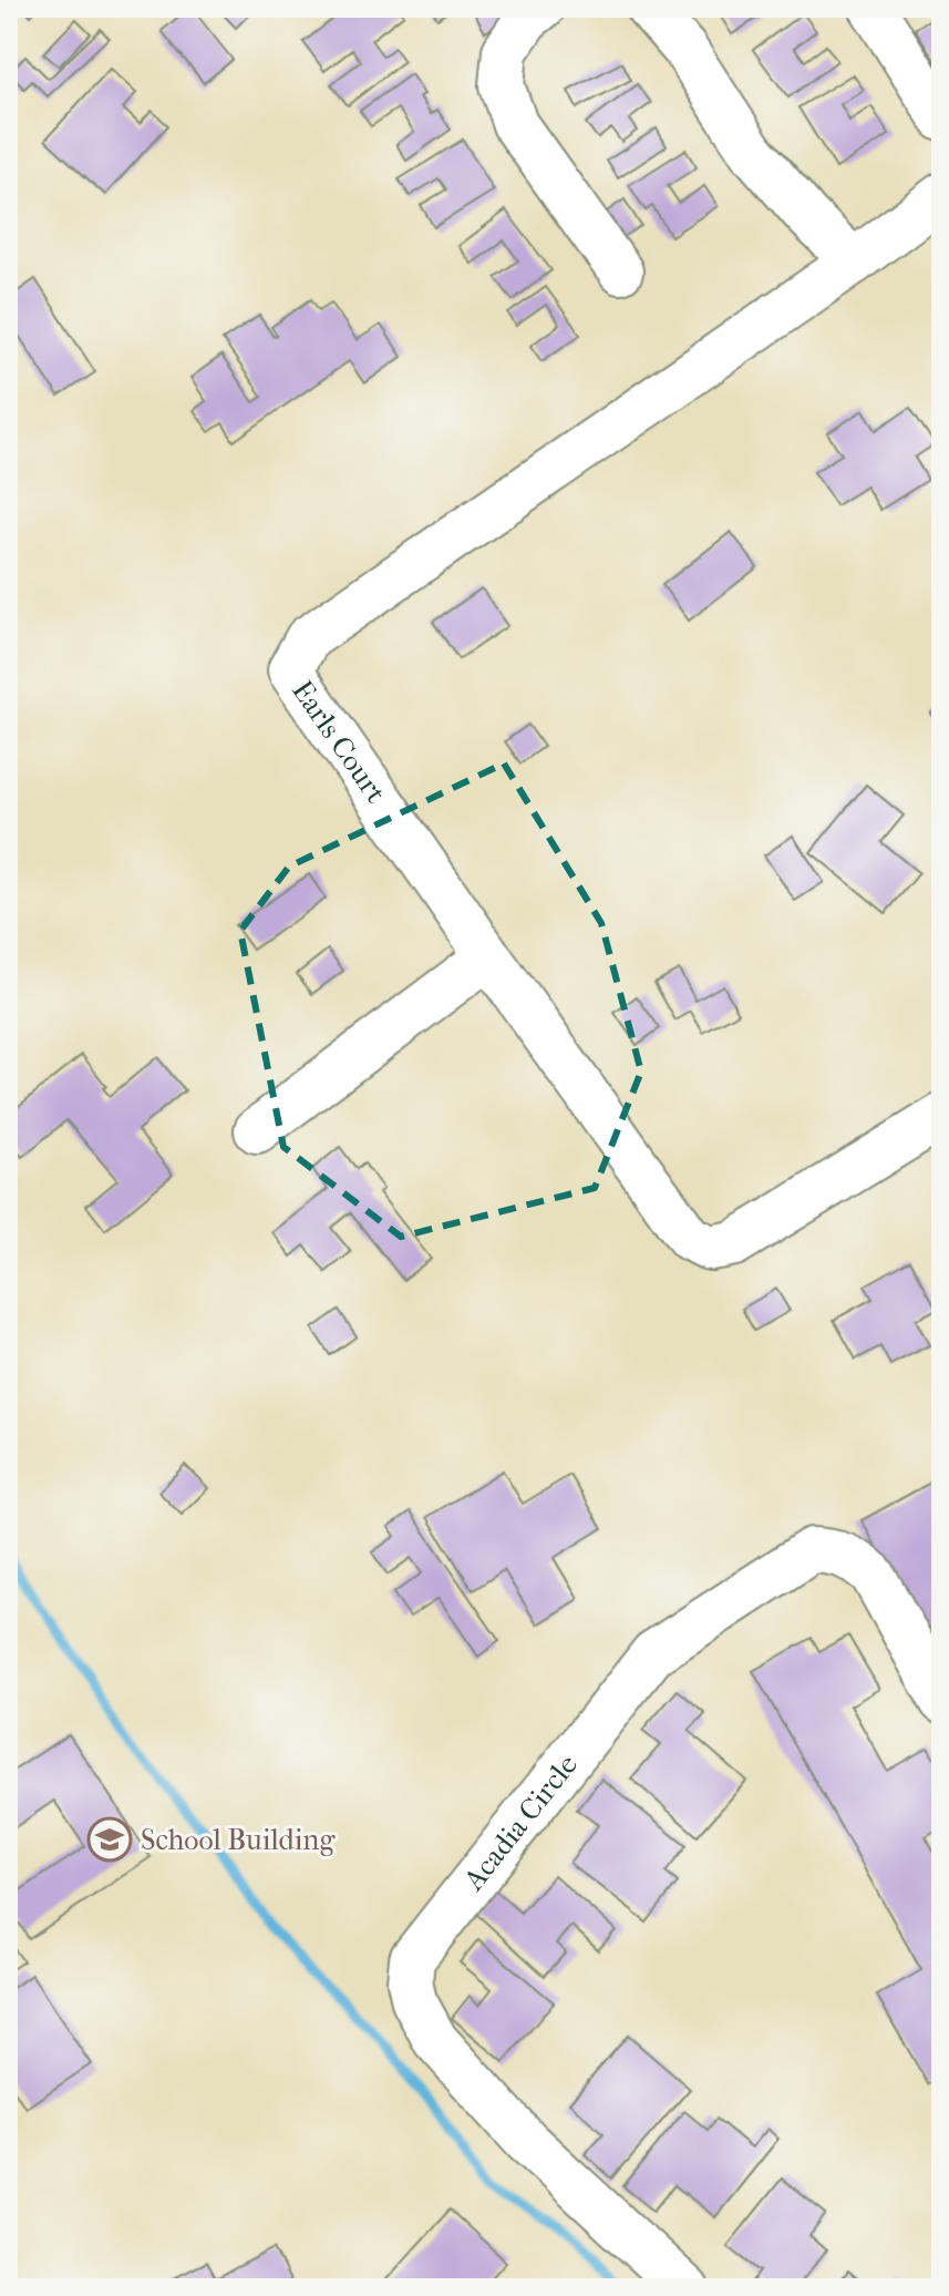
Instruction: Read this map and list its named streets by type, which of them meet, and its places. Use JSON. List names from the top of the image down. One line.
{"streets":{"street":["Earls Court","Acadia Circle"]},"places":{"school or university":["School Building"]}}
